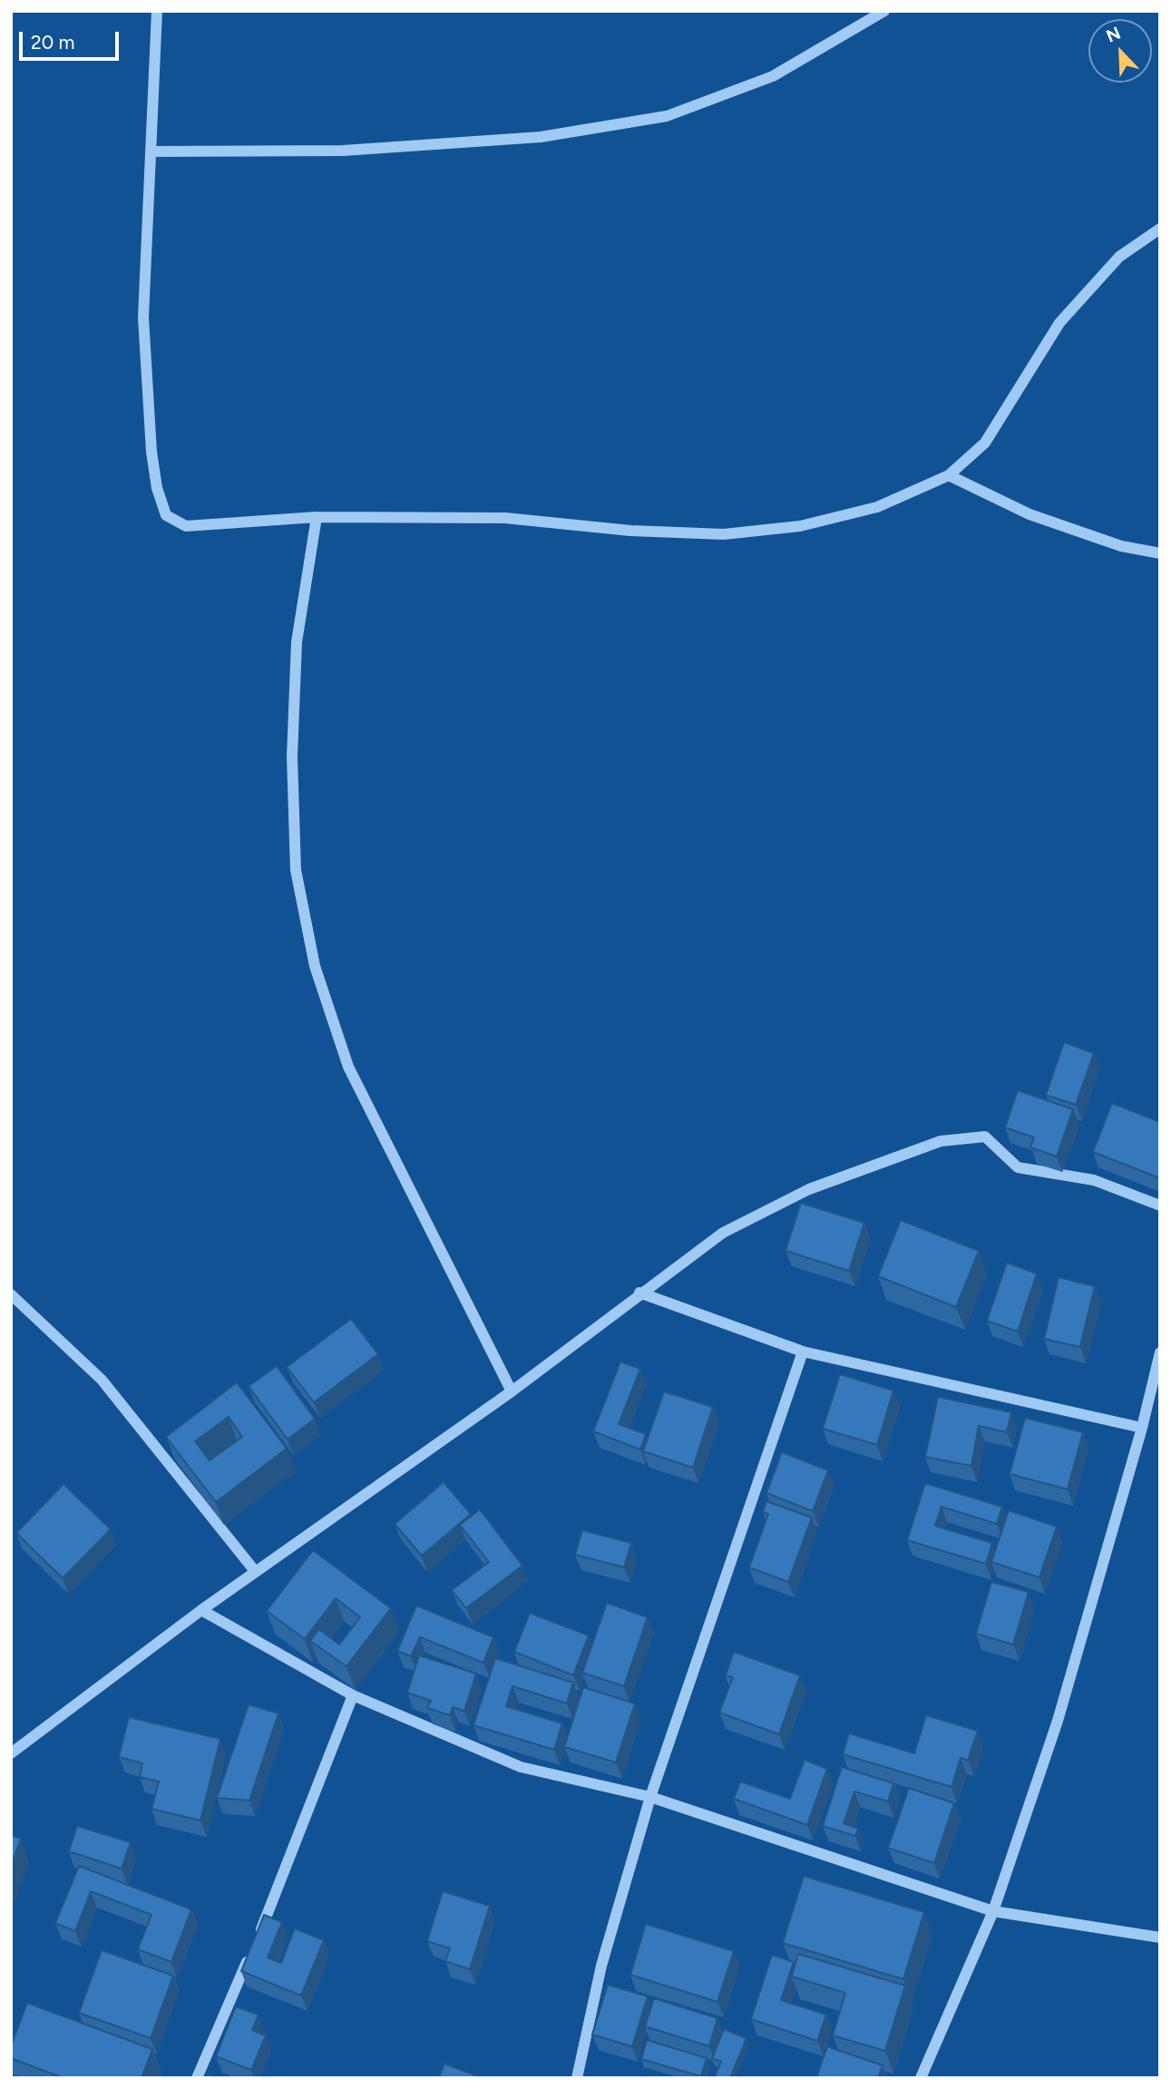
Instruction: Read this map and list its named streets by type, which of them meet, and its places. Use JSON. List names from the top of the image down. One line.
{"scale_bar":"20 m","north":"top left"}
